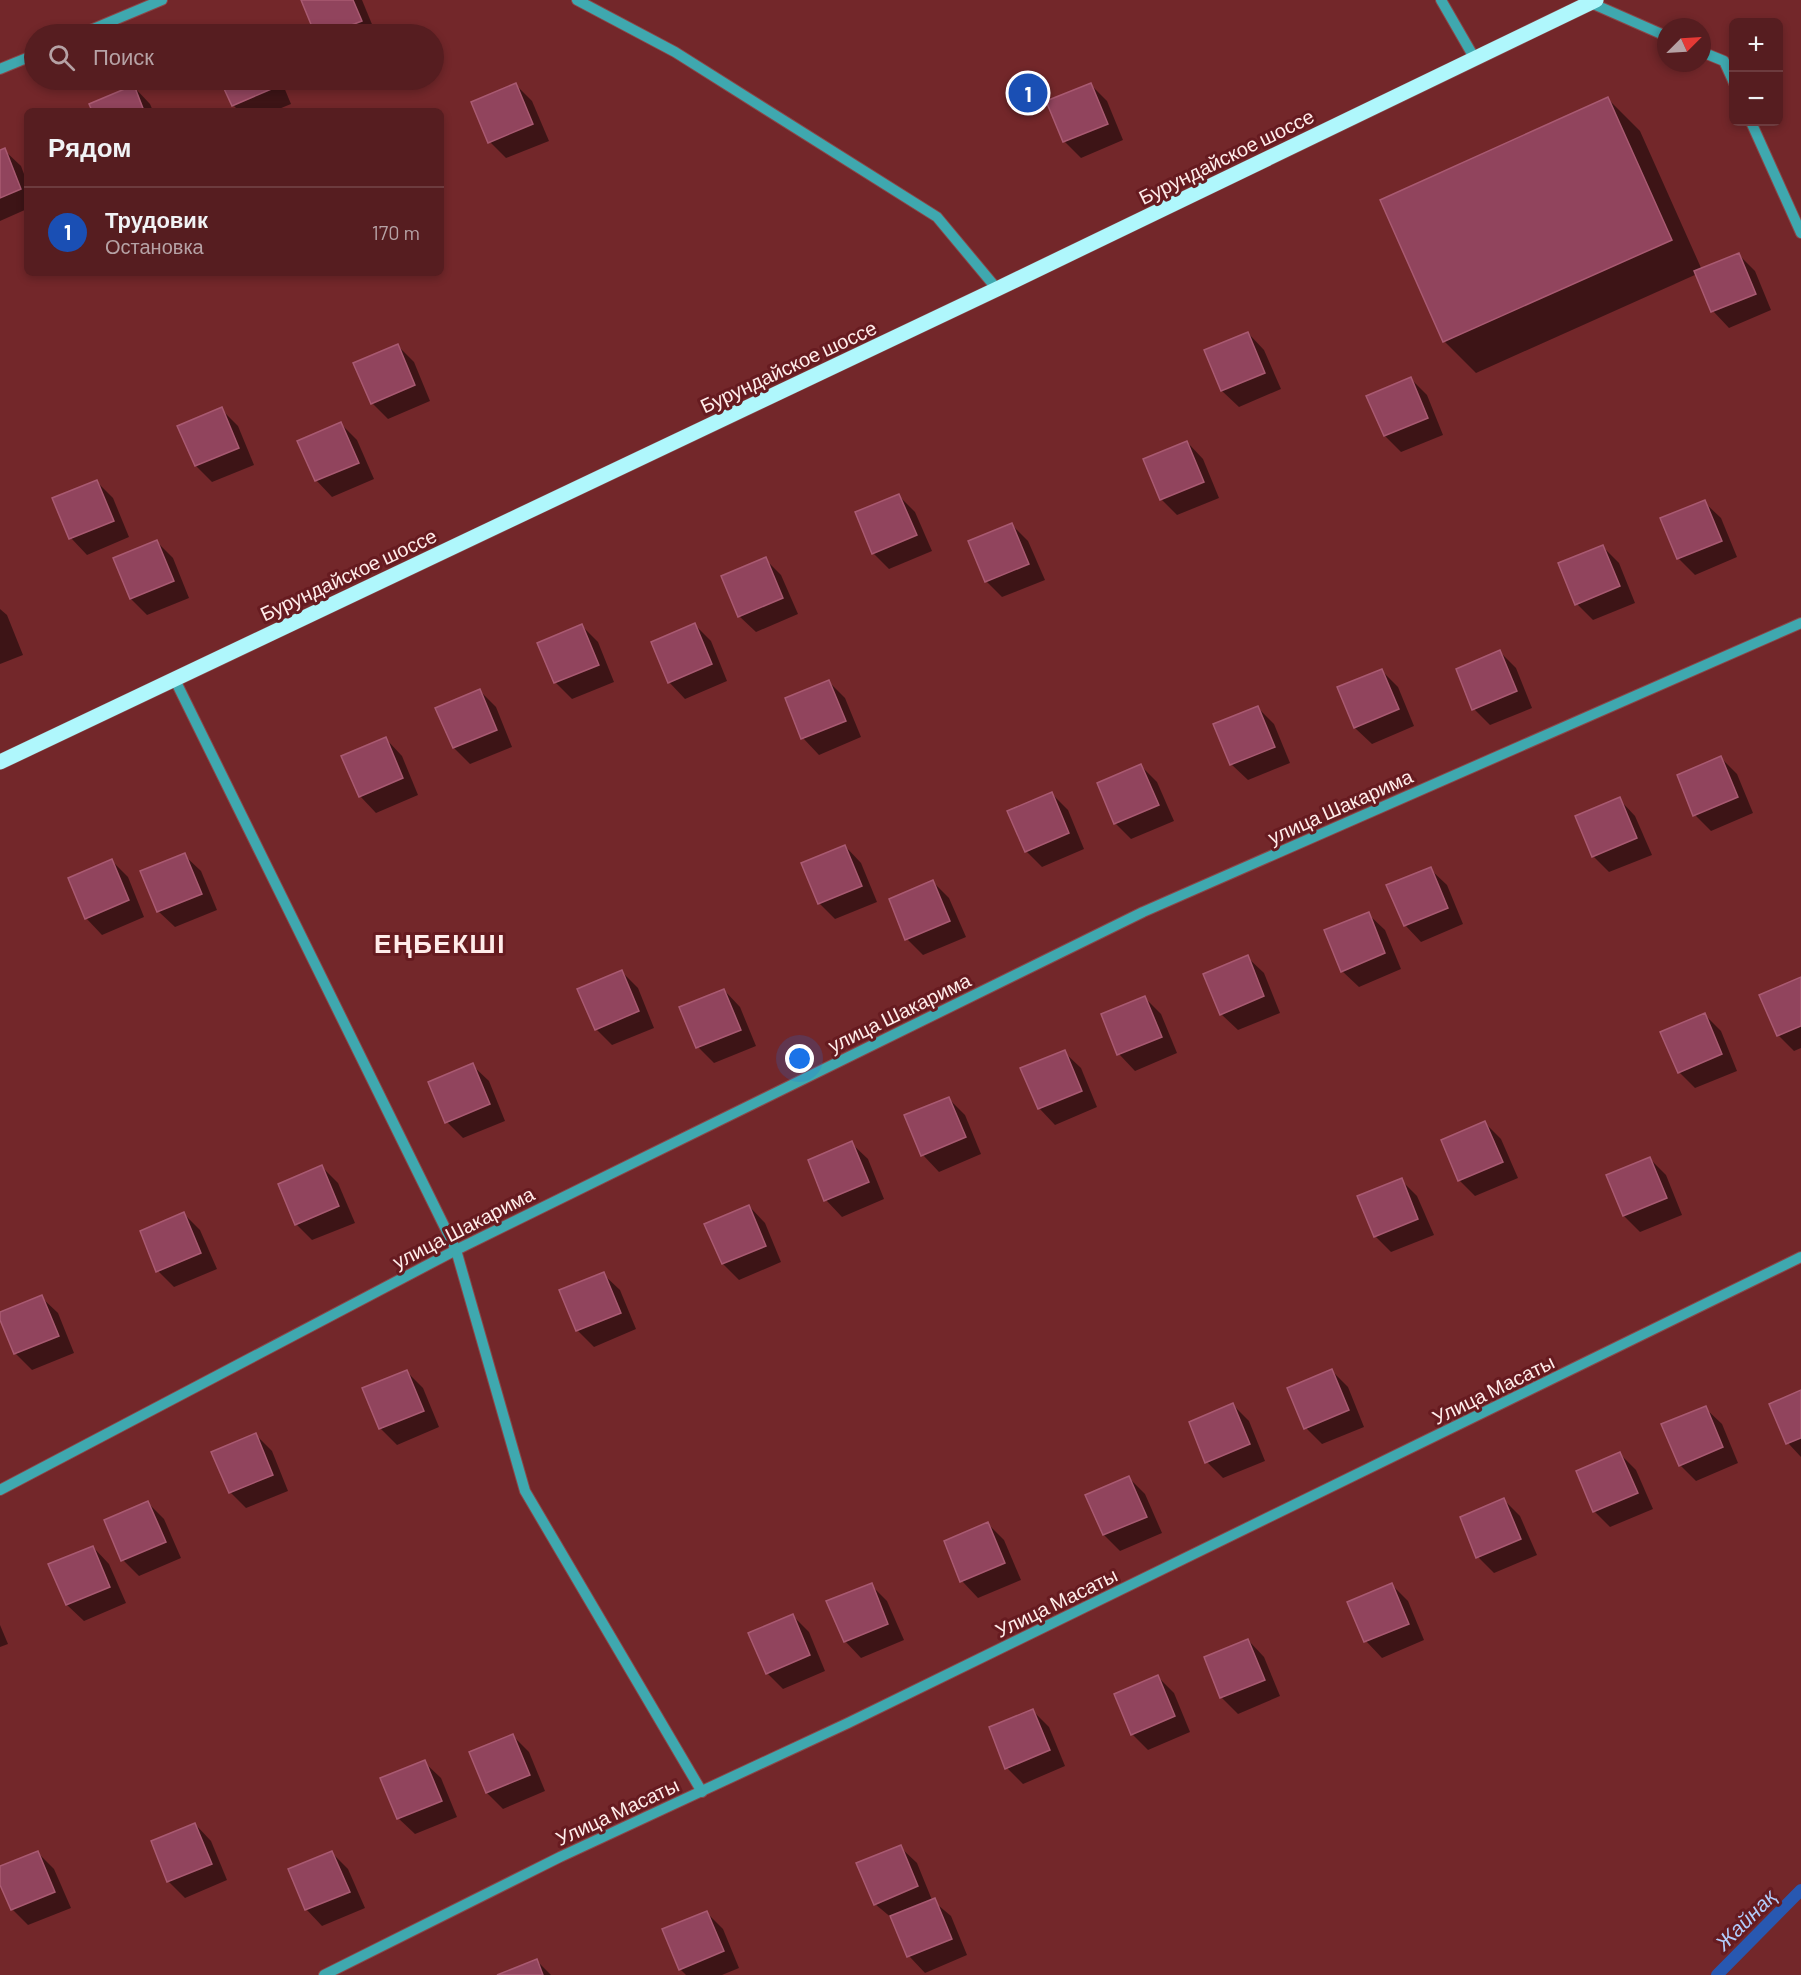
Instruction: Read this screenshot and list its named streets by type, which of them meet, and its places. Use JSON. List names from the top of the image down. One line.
{"streets":{"main road":["Бурундайское шоссе"],"street":["улица Шакарима","Улица Масаты"]},"districts":["ЕҢБЕКШІ"],"water":["Жайнақ"],"north":"top right","page":{"map_buttons":["+","−"],"search":"Поиск","pins":"1","heading":"Рядом","list":[{"mark":"1","name":"Трудовик","note":"Остановка","value":"170 m"}]}}
